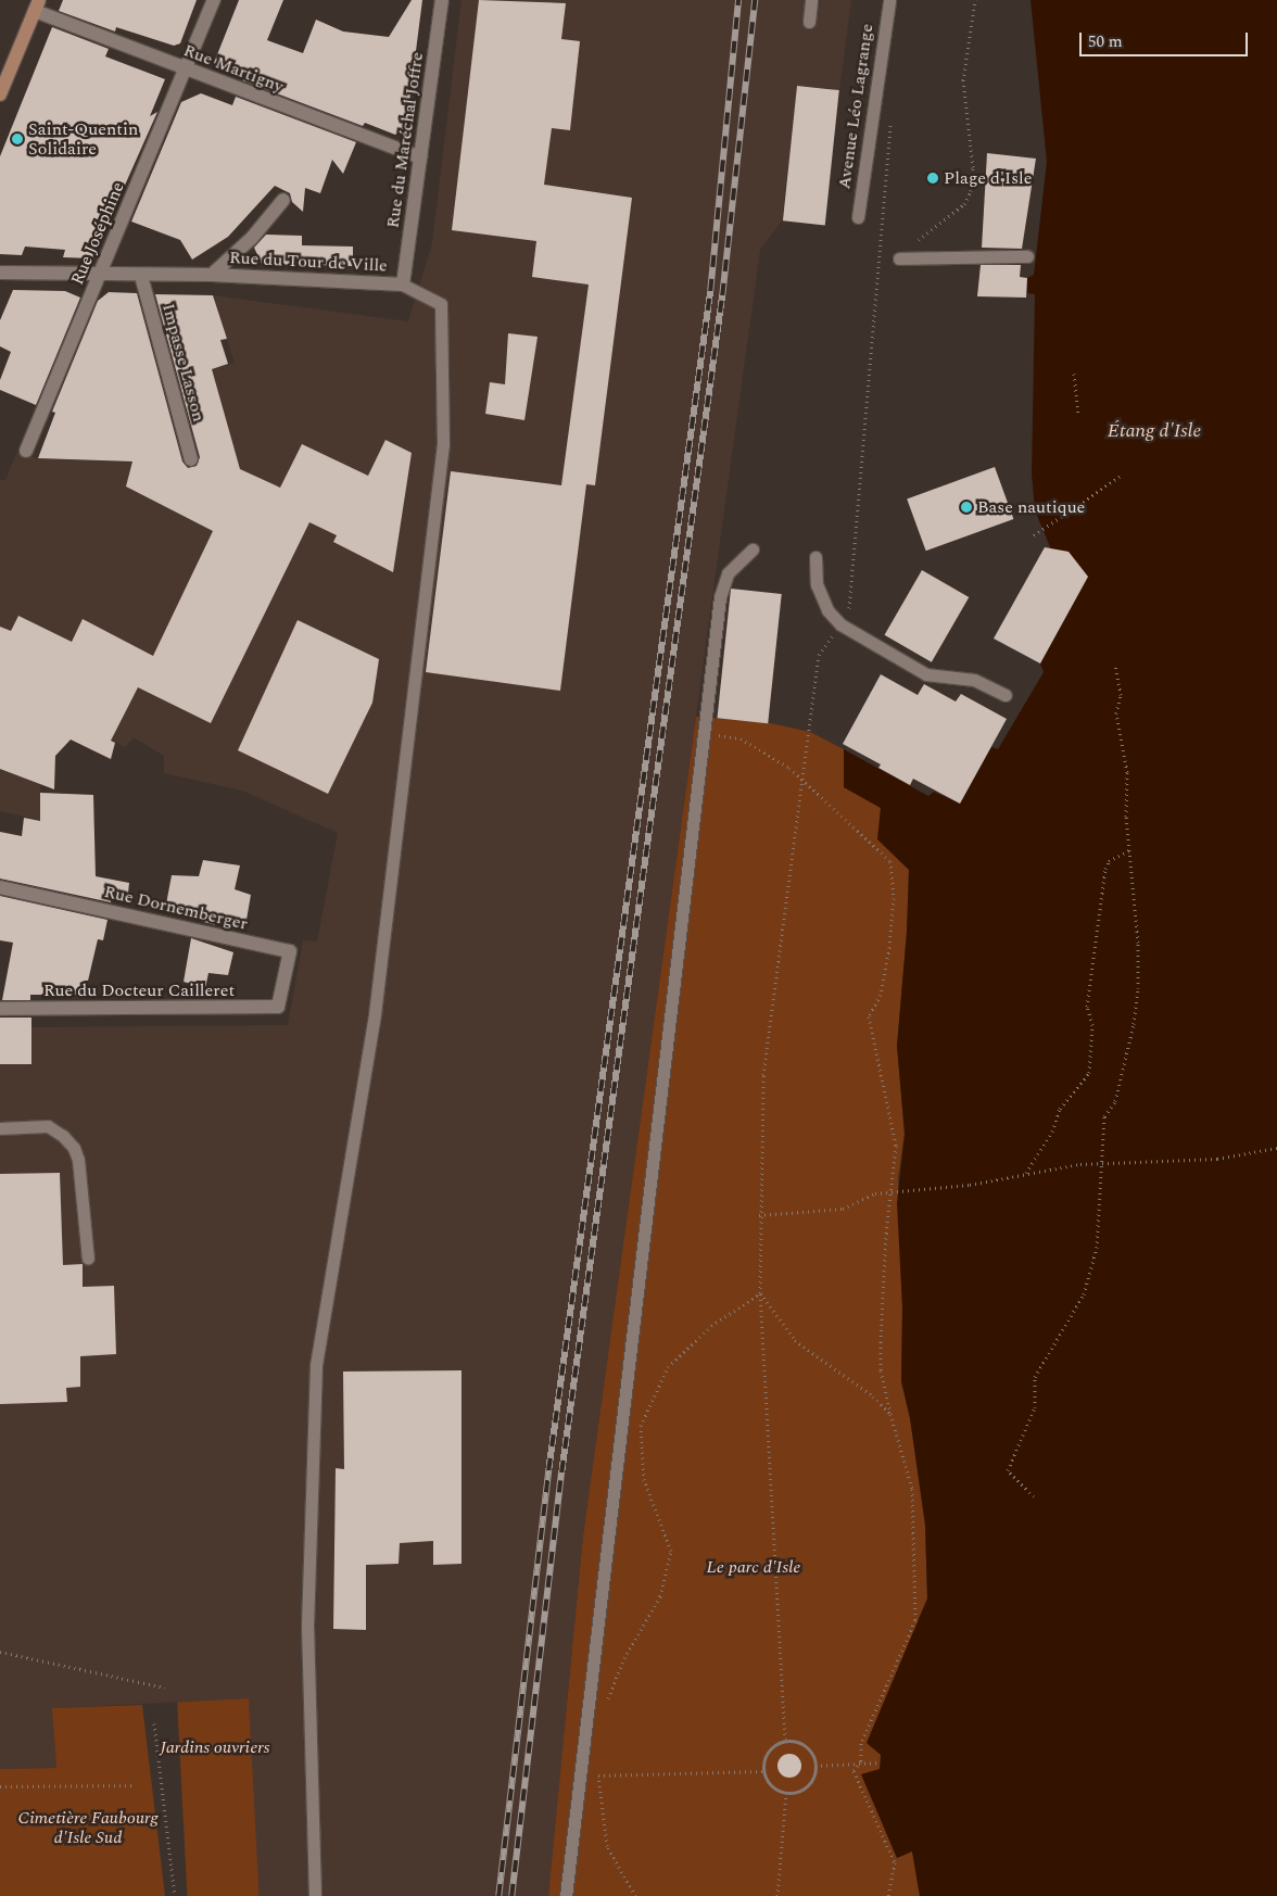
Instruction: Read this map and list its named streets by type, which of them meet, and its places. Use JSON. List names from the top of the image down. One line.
{"streets":{"street":["Rue Martigny","Rue du Maréchal Joffre","Rue Joséphine","Rue du Tour de Ville","Impasse Lasson","Rue Dornemberger","Rue du Docteur Cailleret"],"lane":["Avenue Léo Lagrange"]},"crossings":[["Rue Martigny","Rue du Maréchal Joffre"],["Rue Martigny","Rue Joséphine"],["Rue du Maréchal Joffre","Rue du Tour de Ville"],["Rue Joséphine","Rue du Tour de Ville"],["Rue du Tour de Ville","Impasse Lasson"],["Rue Dornemberger","Rue du Docteur Cailleret"]],"water":["Étang d'Isle"],"parks":["Le parc d'Isle","Jardins ouvriers","Cimetière Faubourg d'Isle Sud"],"places":["Saint-Quentin Solidaire","Plage d'Isle","Base nautique"],"scale_bar":"50 m"}
